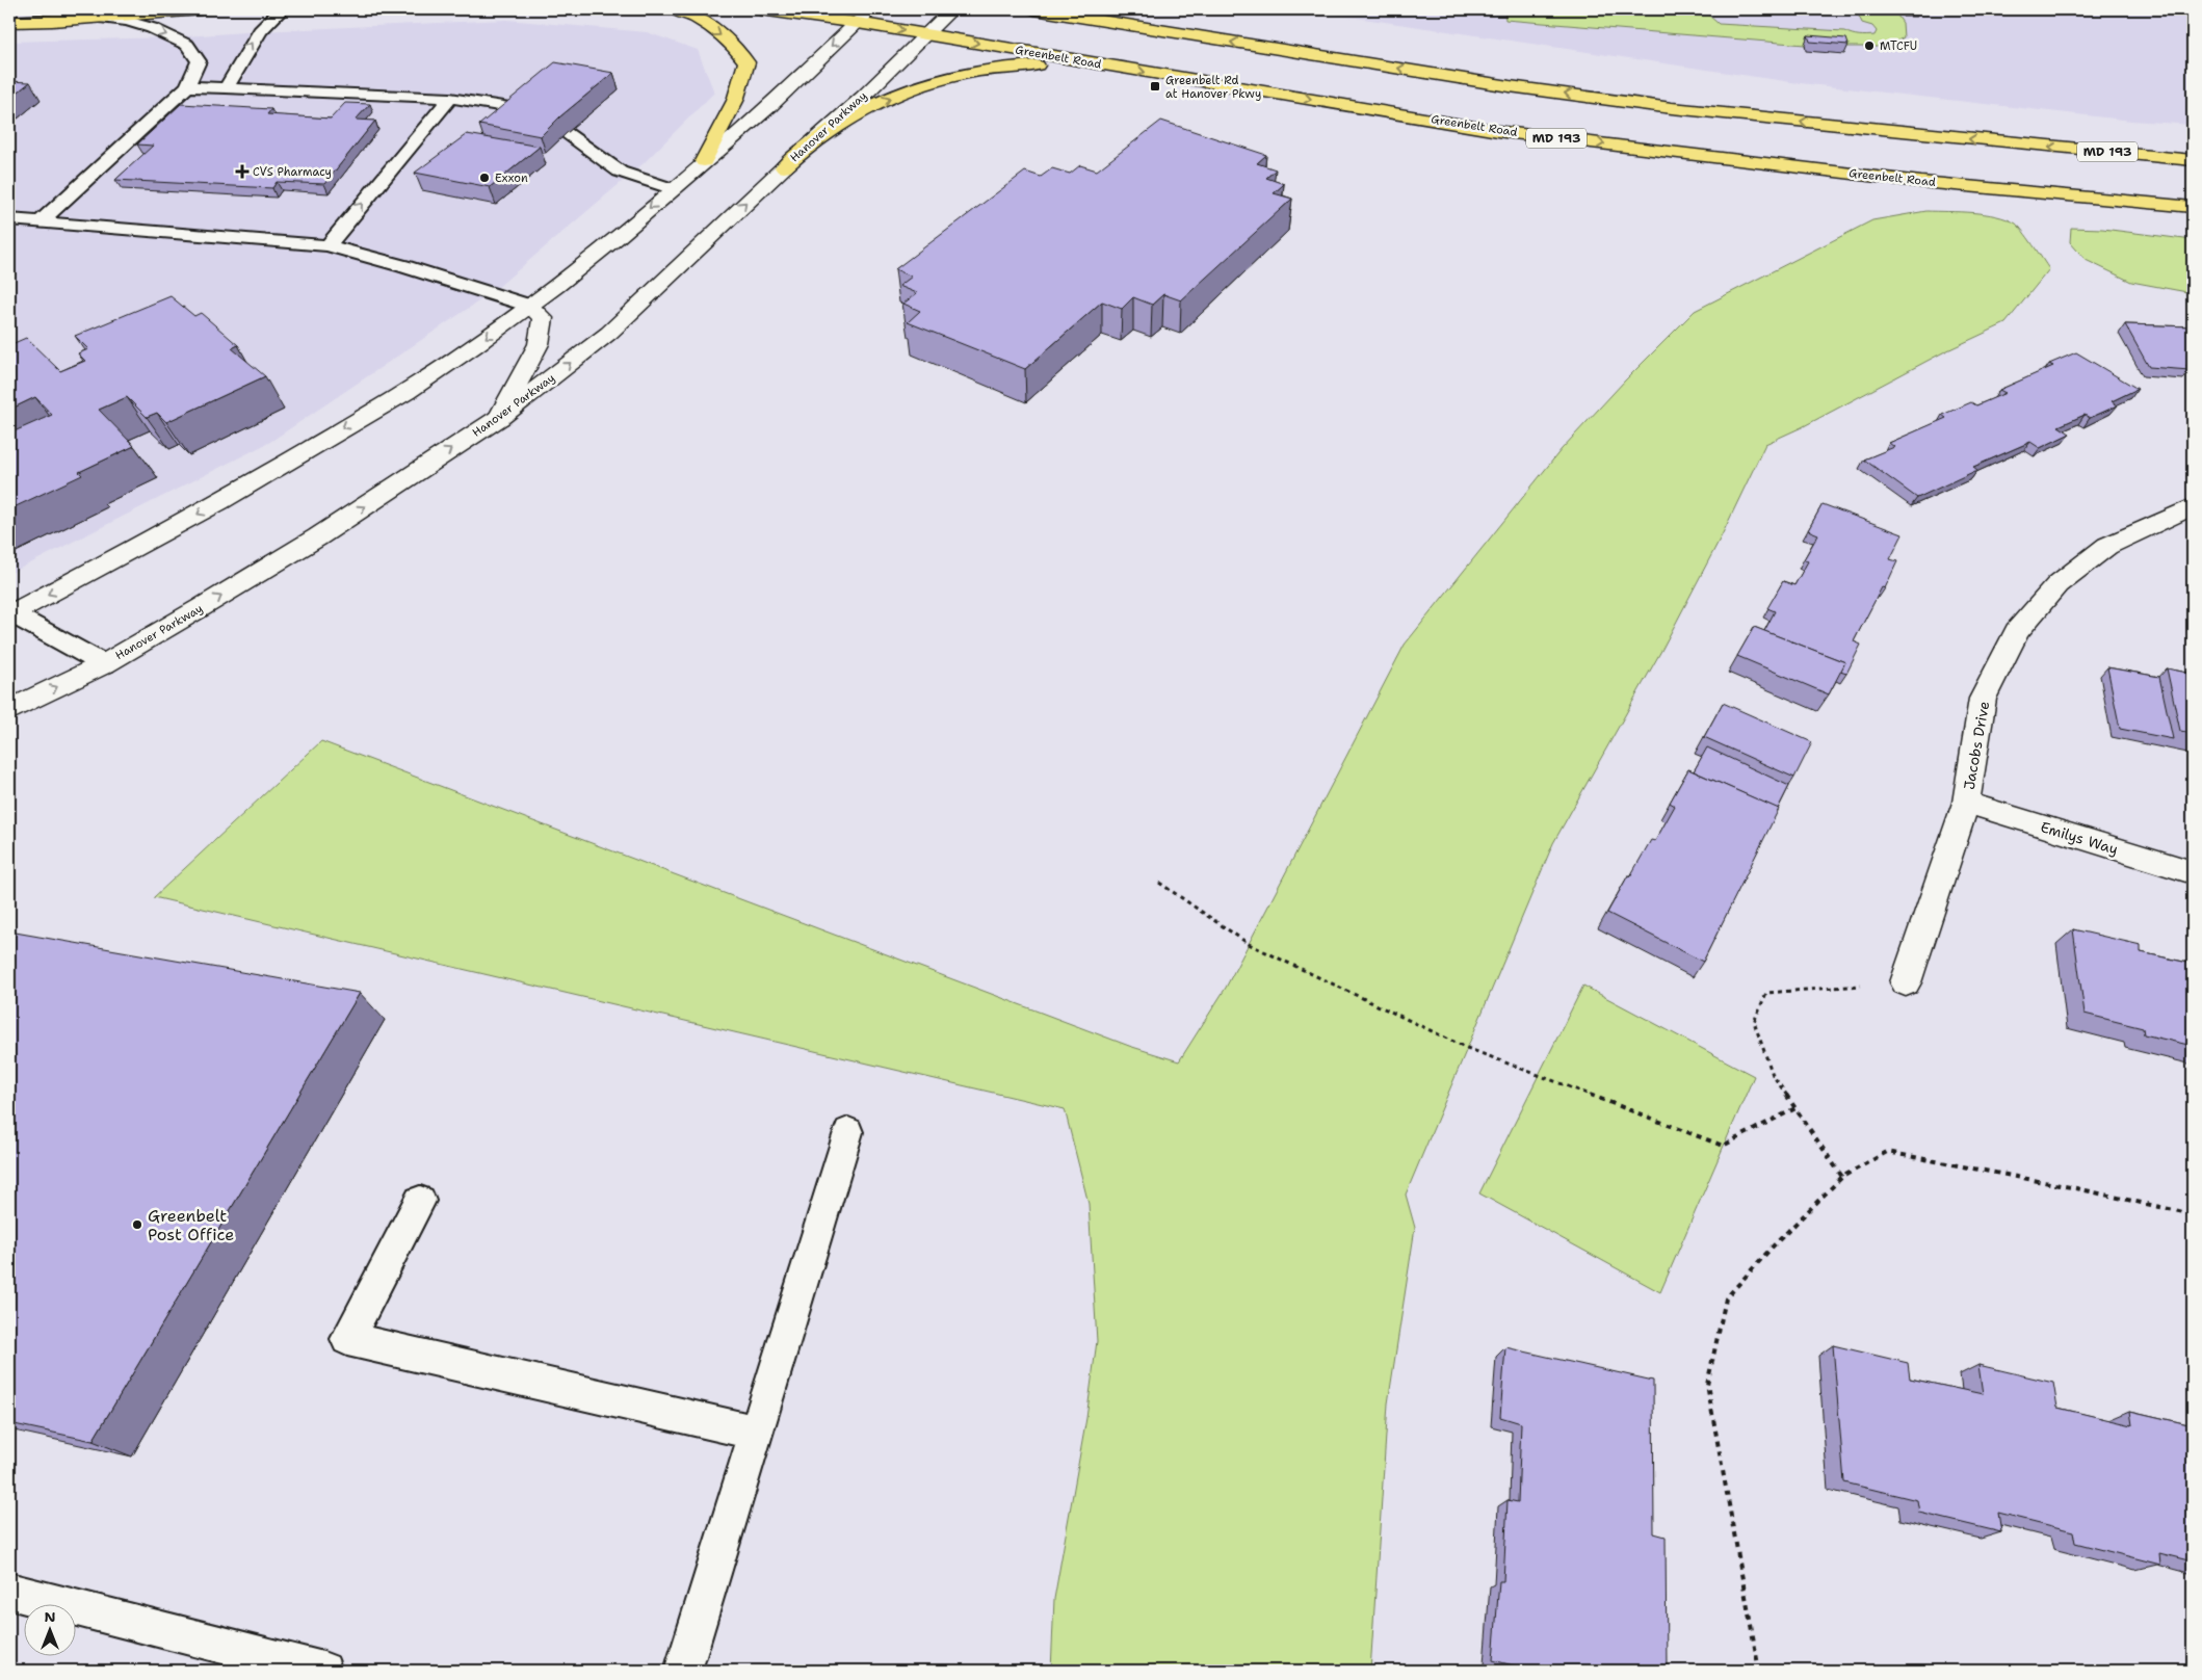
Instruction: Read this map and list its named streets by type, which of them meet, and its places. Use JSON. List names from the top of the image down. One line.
{"streets":{"main road":["Greenbelt Road","MD 193"],"street":["Hanover Parkway","Jacobs Drive","Emilys Way"]},"crossings":[["Greenbelt Road","Hanover Parkway"],["Jacobs Drive","Emilys Way"]],"places":{"other":["MTCFU","Exxon","Greenbelt Post Office"],"transit":["Greenbelt Rd at Hanover Pkwy"],"health":["CVS Pharmacy"]},"north":"top"}
